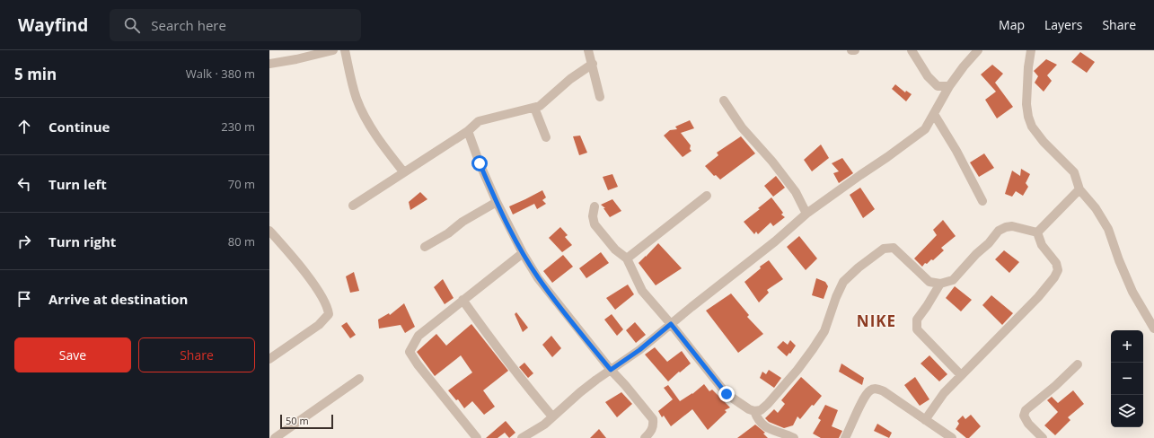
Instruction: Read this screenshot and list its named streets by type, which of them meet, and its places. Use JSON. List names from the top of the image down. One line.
{"districts":["NIKE"],"scale_bar":"50 m","page":{"header":"Wayfind","search":"Search here","nav":["Map","Layers","Share"],"heading":["5 min","Walk · 380 m"],"list":[["Continue","230 m"],["Turn left","70 m"],["Turn right","80 m"],"Arrive at destination"],"buttons":["Save","Share"],"map_buttons":["+","−"],"scale":"50 m"}}
